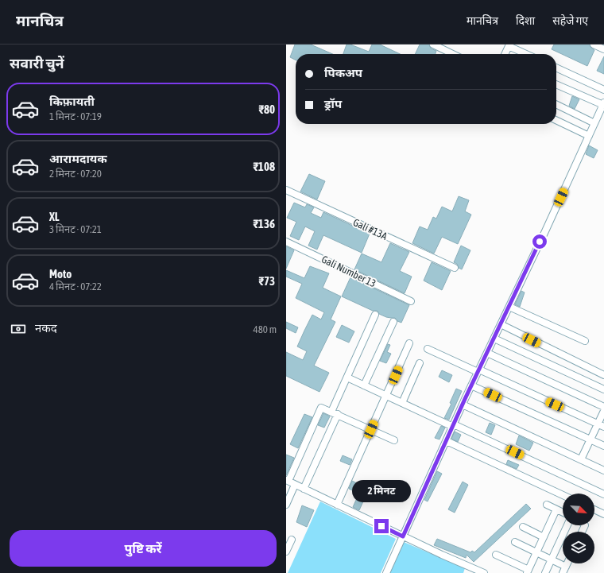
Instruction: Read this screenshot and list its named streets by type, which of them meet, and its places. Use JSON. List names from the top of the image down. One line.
{"streets":{"street":["Gali #13A","Gali Number 13"]},"north":"bottom right","page":{"header":"मानचित्र","nav":["मानचित्र","दिशा","सहेजे गए"],"heading":"सवारी चुनें","banner":["पिकअप","ड्रॉप"],"list":[{"name":"किफ़ायती","note":"1 मिनट · 07:19","value":"₹80"},{"name":"आरामदायक","note":"2 मिनट · 07:20","value":"₹108"},{"name":"XL","note":"3 मिनट · 07:21","value":"₹136"},{"name":"Moto","note":"4 मिनट · 07:22","value":"₹73"}],"pay":["नकद","480 m"],"bubble":"2 मिनट","buttons":"पुष्टि करें"}}
